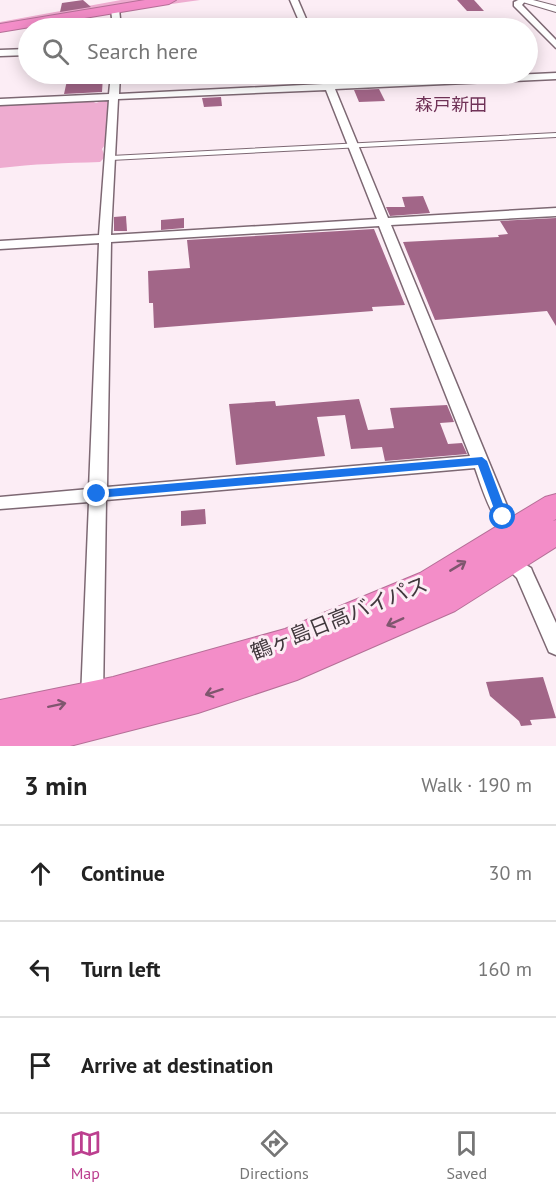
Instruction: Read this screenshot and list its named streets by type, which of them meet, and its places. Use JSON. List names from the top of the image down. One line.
{"streets":{"highway":["鶴ヶ島日高バイパス"]},"districts":["森戸新田"],"page":{"search":"Search here","heading":["3 min","Walk · 190 m"],"list":[["Continue","30 m"],["Turn left","160 m"],"Arrive at destination"],"nav":["Map","Directions","Saved"]}}
